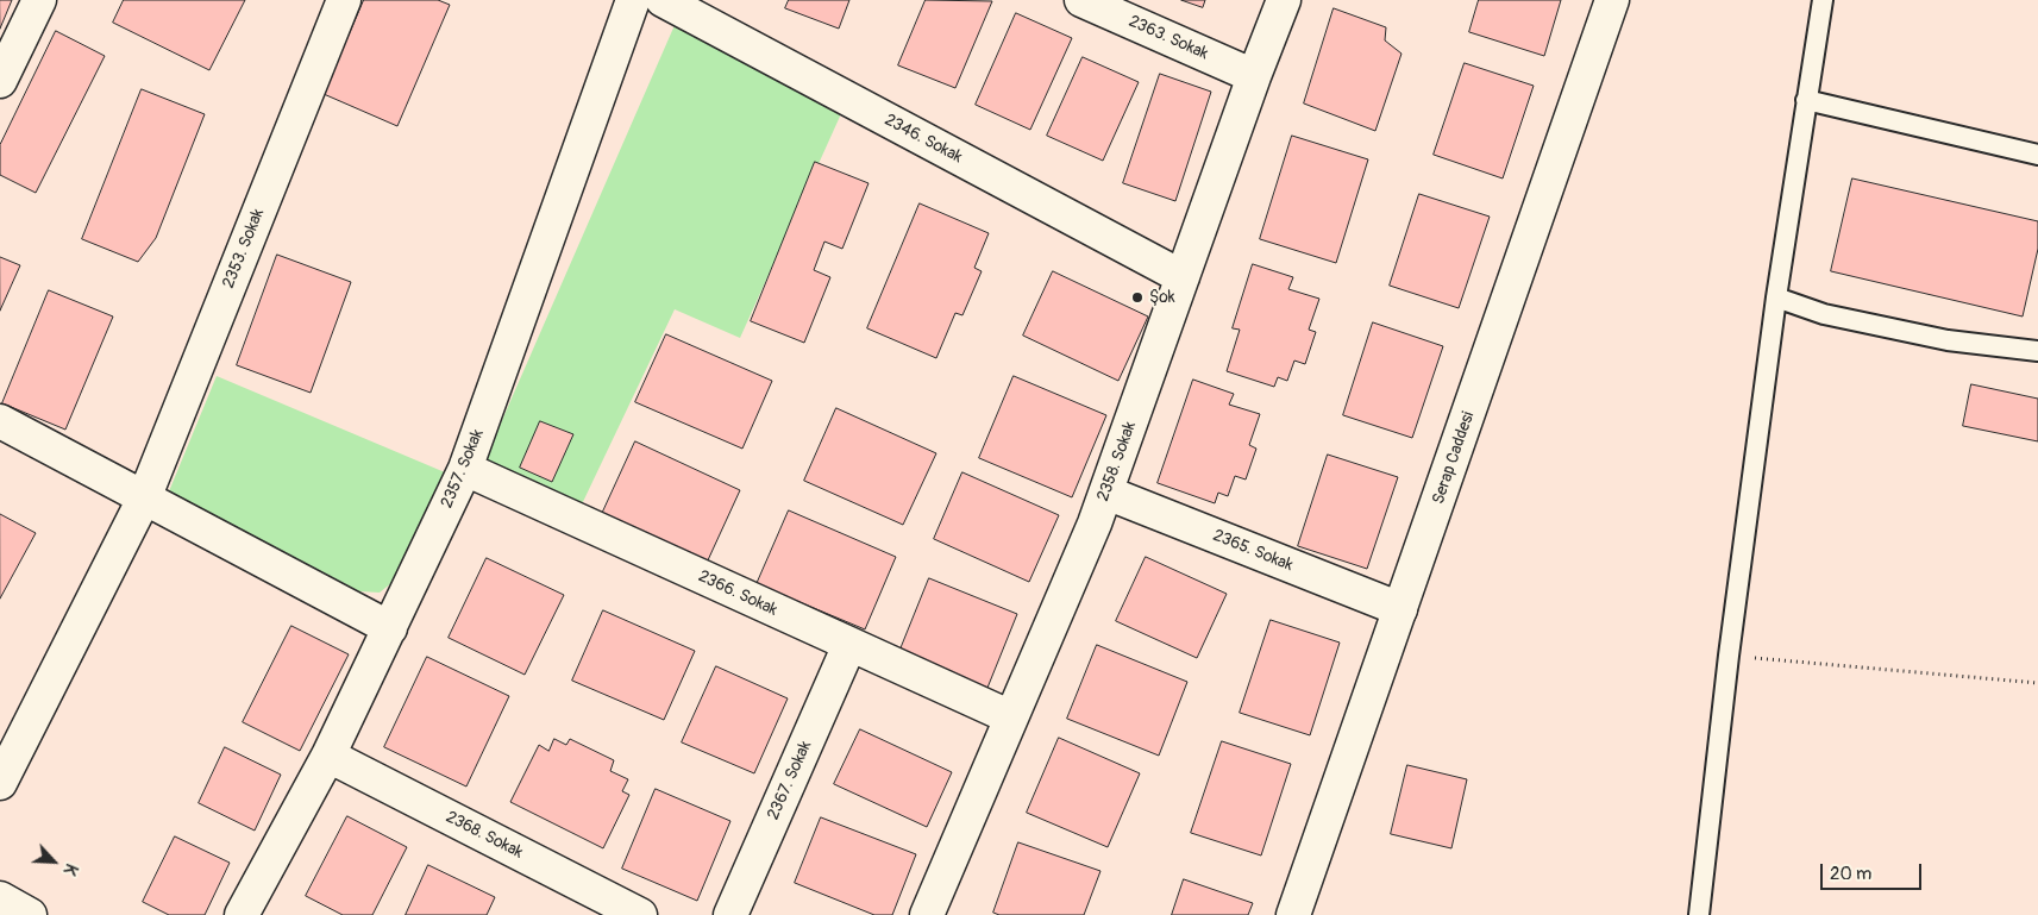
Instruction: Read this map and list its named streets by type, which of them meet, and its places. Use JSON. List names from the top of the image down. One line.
{"streets":{"street":["2363. Sokak","2346. Sokak","2353. Sokak","Serap Caddesi","2358. Sokak","2357. Sokak","2365. Sokak","2366. Sokak","2367. Sokak","2368. Sokak"]},"crossings":[["2363. Sokak","2358. Sokak"],["2346. Sokak","2358. Sokak"],["Serap Caddesi","2365. Sokak"],["2358. Sokak","2365. Sokak"],["2358. Sokak","2366. Sokak"],["2357. Sokak","2366. Sokak"],["2357. Sokak","2368. Sokak"],["2366. Sokak","2367. Sokak"]],"places":["Şok"],"scale_bar":"20 m","north":"bottom right"}
